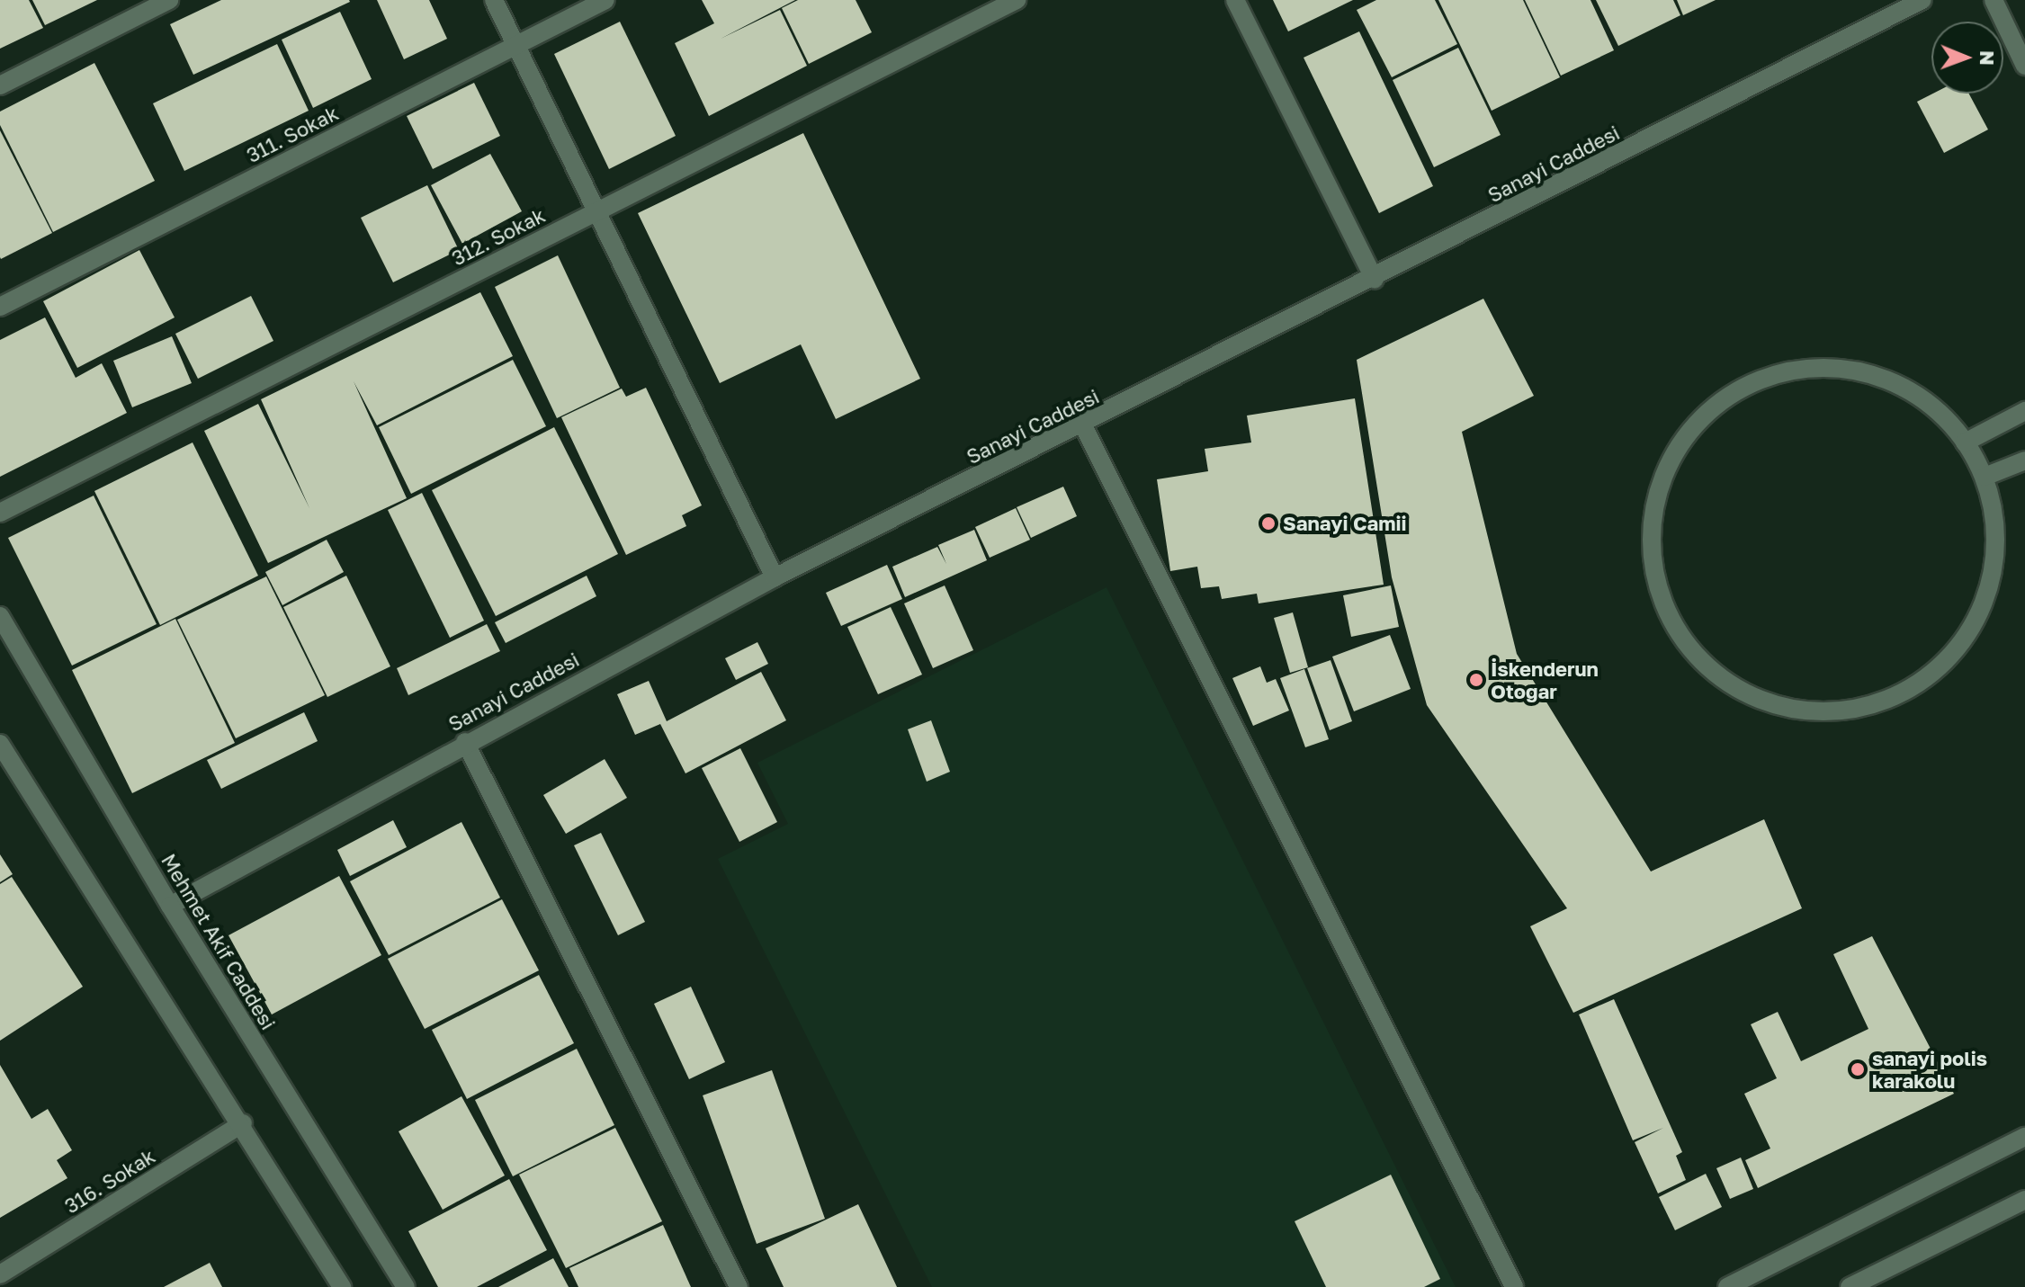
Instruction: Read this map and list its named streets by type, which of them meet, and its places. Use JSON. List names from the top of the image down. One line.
{"streets":{"street":["311. Sokak","Sanayi Caddesi","312. Sokak","Mehmet Akif Caddesi","316. Sokak"]},"crossings":[["Sanayi Caddesi","Mehmet Akif Caddesi"]],"places":["Sanayi Camii","İskenderun Otogar","sanayi polis karakolu"],"north":"right"}
